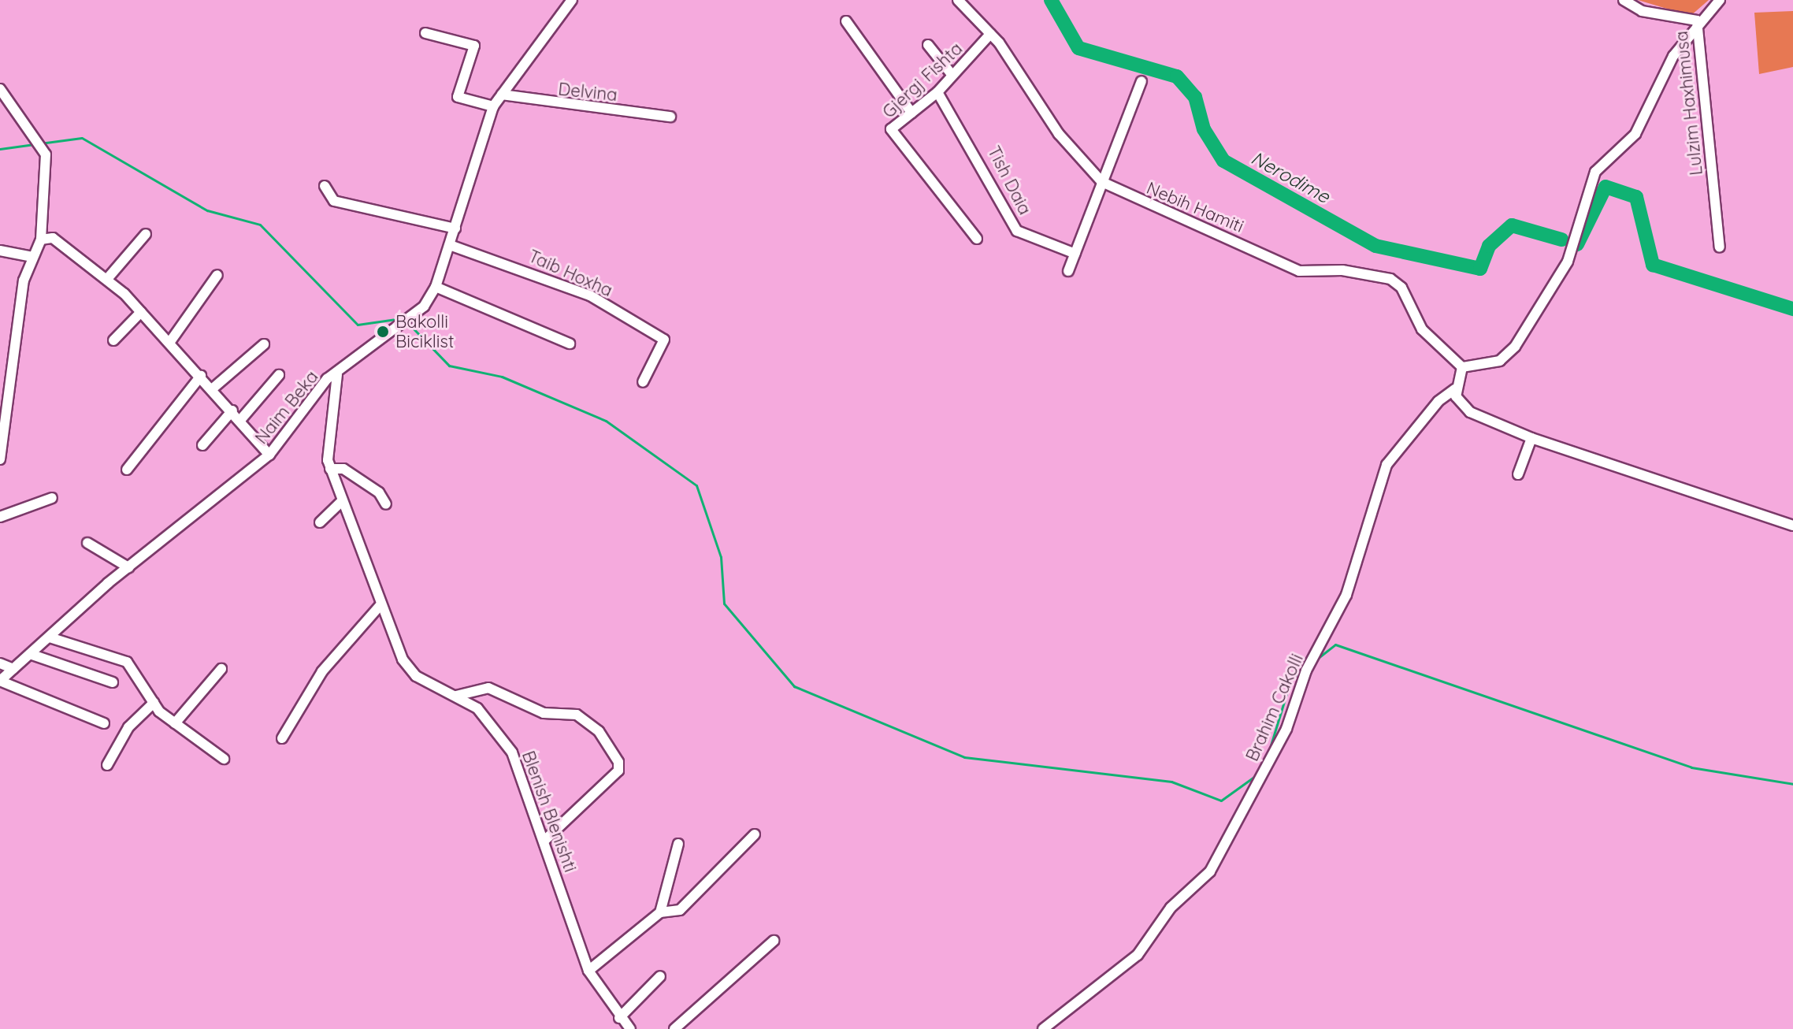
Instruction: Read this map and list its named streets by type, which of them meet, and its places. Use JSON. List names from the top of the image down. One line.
{"streets":{"street":["Gjergj Fishta","Delvina","Lulzim Haxhimusa","Tish Daia","Nebih Hamiti","Taib Hoxha","Naim Beka","Brahim Cakolli","Blenish Blenishti"]},"crossings":[["Gjergj Fishta","Tish Daia"],["Gjergj Fishta","Nebih Hamiti"],["Delvina","Naim Beka"],["Lulzim Haxhimusa","Nebih Hamiti"],["Taib Hoxha","Naim Beka"],["Naim Beka","Blenish Blenishti"]],"water":["Nerodime"],"places":["Bakolli Biciklist"]}
